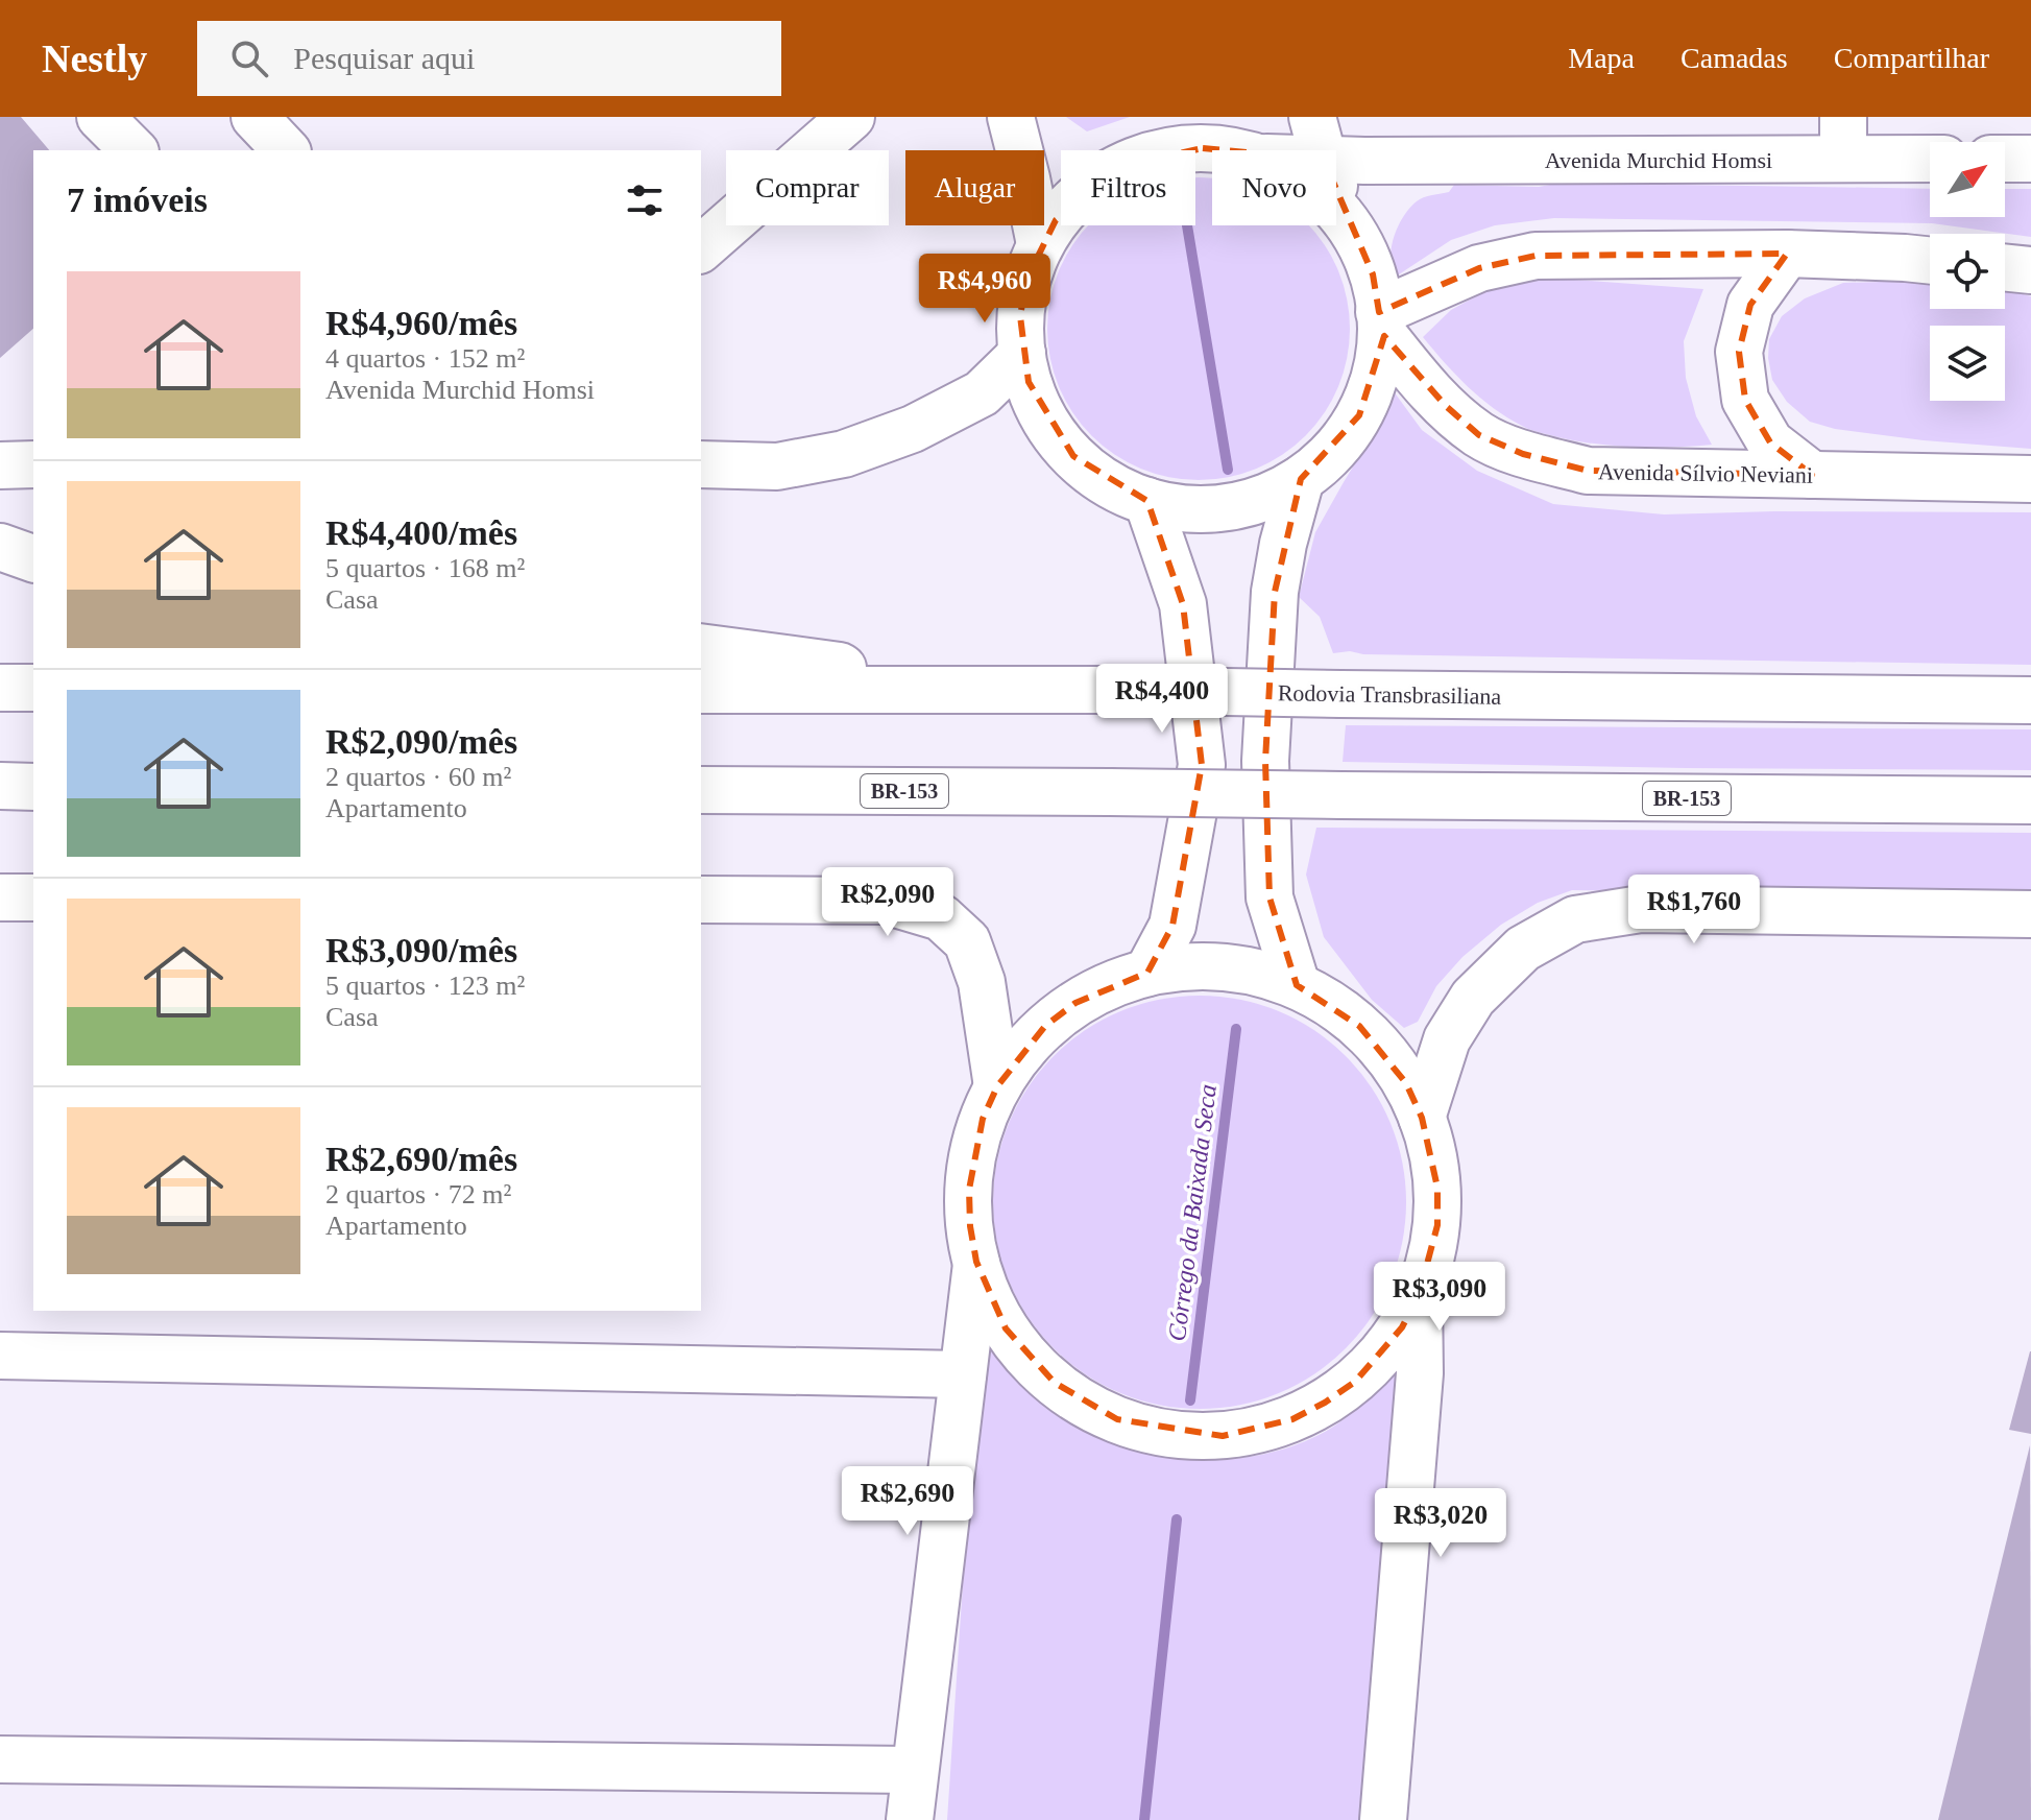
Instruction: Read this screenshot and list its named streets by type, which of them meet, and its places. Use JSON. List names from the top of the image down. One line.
{"streets":{"main road":["Avenida Murchid Homsi","Avenida Sílvio Neviani","Rodovia Transbrasiliana","BR-153"]},"water":["Córrego da Baixada Seca"],"north":"top right","page":{"header":"Nestly","search":"Pesquisar aqui","nav":["Mapa","Camadas","Compartilhar"],"chip":["Comprar","Alugar","Filtros","Novo"],"heading":"7 imóveis","list":[{"name":"R$4,960/mês","note":"4 quartos · 152 m² · Avenida Murchid Homsi"},{"name":"R$4,400/mês","note":"5 quartos · 168 m² · Casa"},{"name":"R$2,090/mês","note":"2 quartos · 60 m² · Apartamento"},{"name":"R$3,090/mês","note":"5 quartos · 123 m² · Casa"},{"name":"R$2,690/mês","note":"2 quartos · 72 m² · Apartamento"}],"price":["R$4,960","R$4,400","R$2,090","R$1,760","R$3,090","R$2,690","R$3,020"]}}
